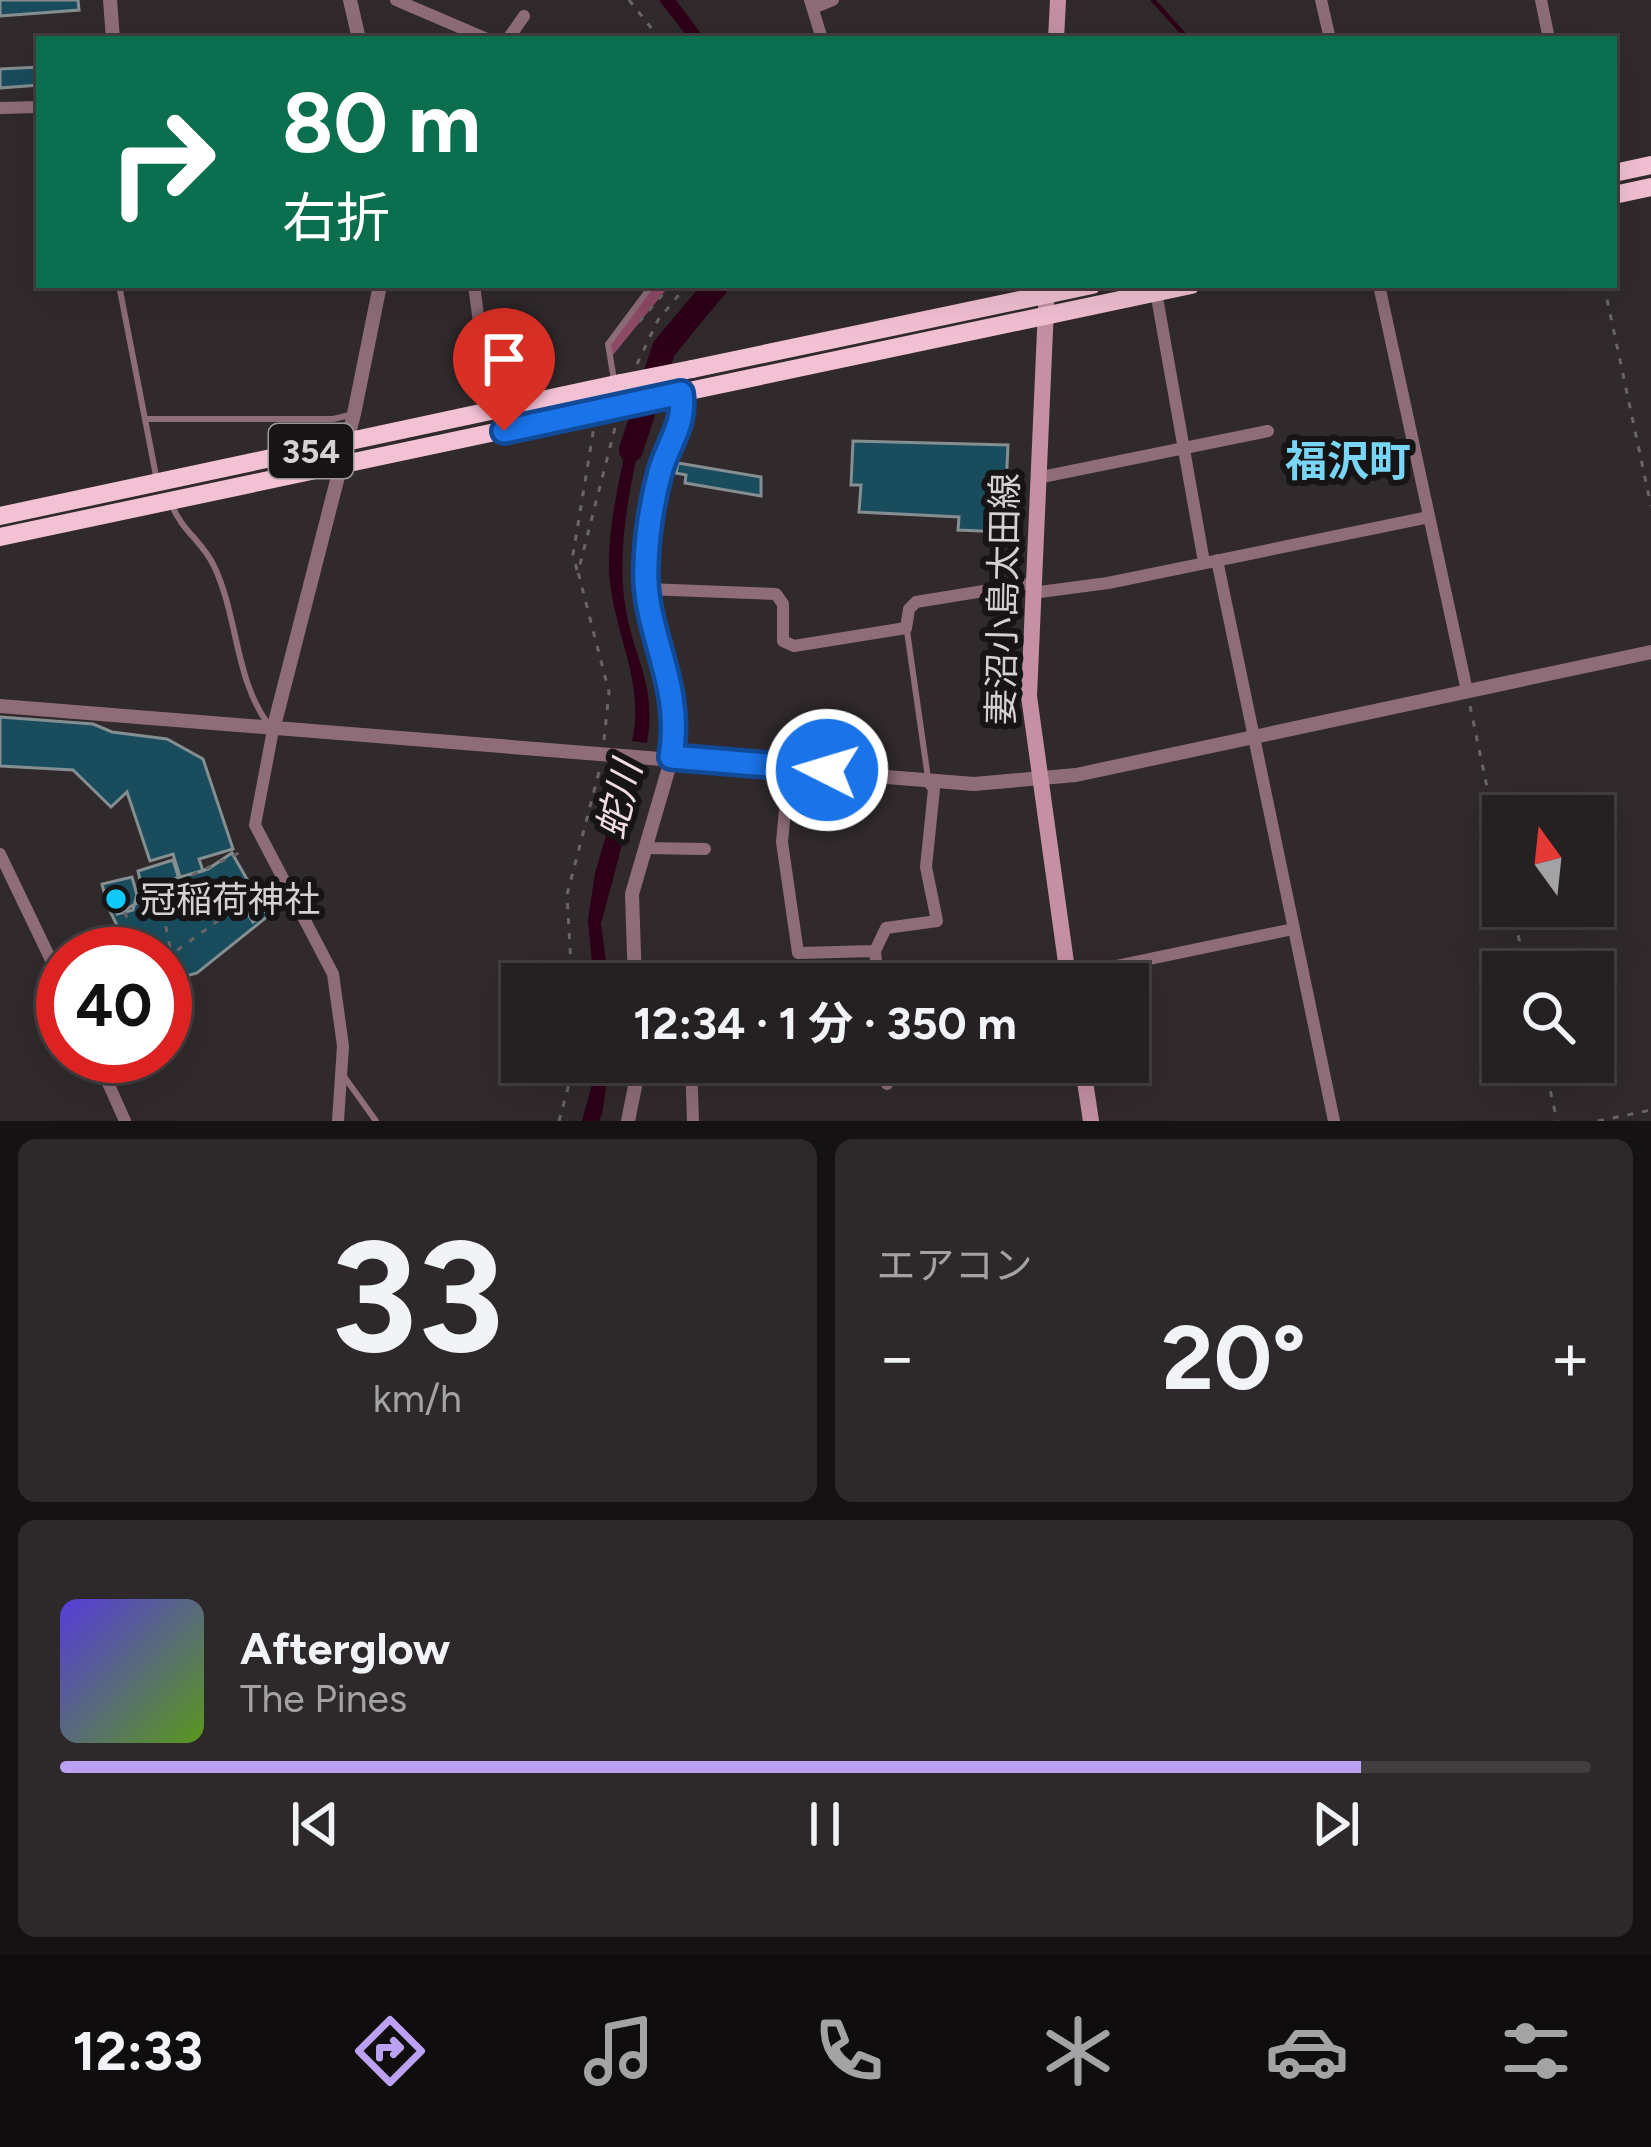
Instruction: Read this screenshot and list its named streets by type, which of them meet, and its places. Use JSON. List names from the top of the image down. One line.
{"streets":{"highway":["354"],"main road":["妻沼小島太田線"]},"crossings":[["354","妻沼小島太田線"]],"districts":["福沢町"],"water":["蛇川"],"places":["冠稲荷神社"],"north":"top","page":{"turn":["80 m","右折"],"limit":"40","trip":"12:34 · 1 分 · 350 m","tile":[["33","km/h"],"エアコン"],"heat":["−","20°","+"],"song":["Afterglow","The Pines"],"tabs":"12:33"}}
